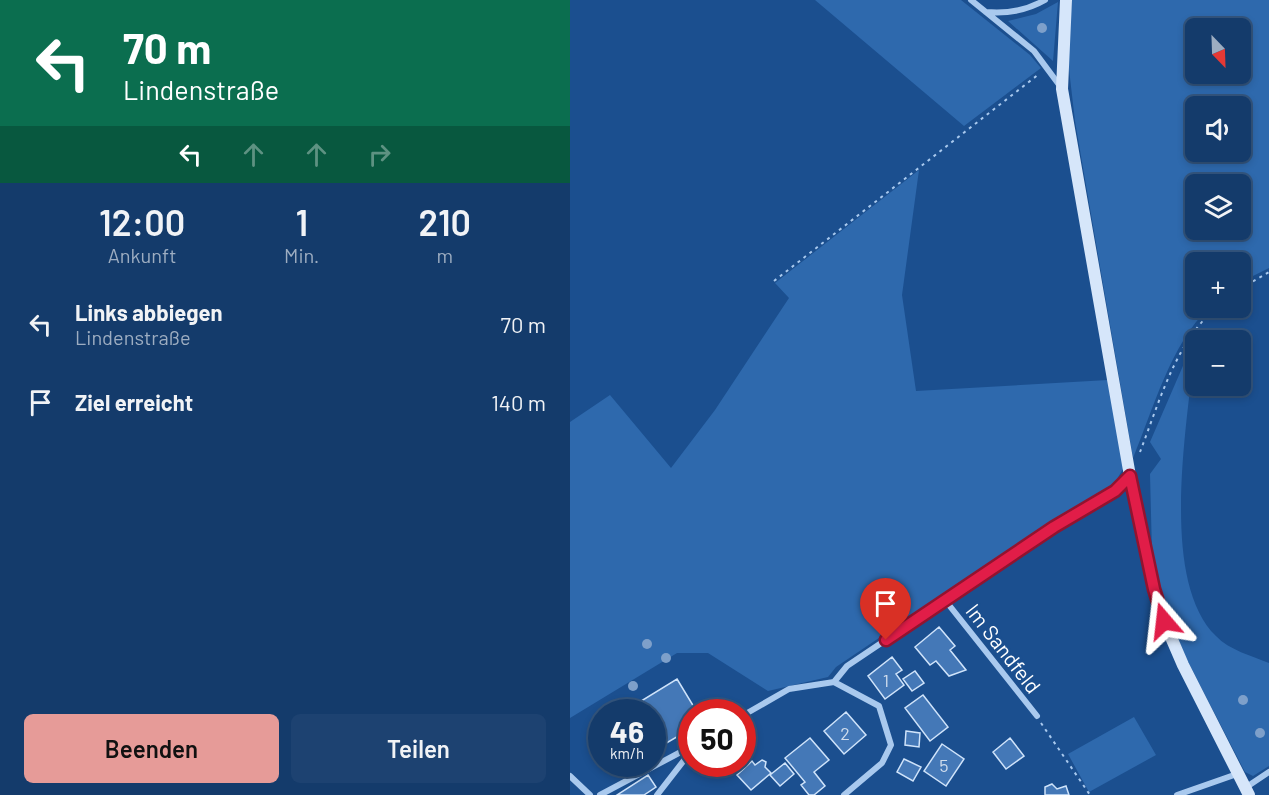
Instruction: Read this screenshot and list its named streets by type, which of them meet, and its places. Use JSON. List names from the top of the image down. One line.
{"streets":{"street":["Im Sandfeld"]},"house_numbers":["1","2","5"],"north":"bottom right","page":{"turn":["70 m","Lindenstraße"],"map_buttons":["+","−"],"eta":["12:00","Ankunft","1","Min.","210","m"],"list":[{"name":"Links abbiegen","note":"Lindenstraße","value":"70 m"},{"name":"Ziel erreicht","value":"140 m"}],"speed":"46 km/h","limit":"50","buttons":["Beenden","Teilen"]}}
